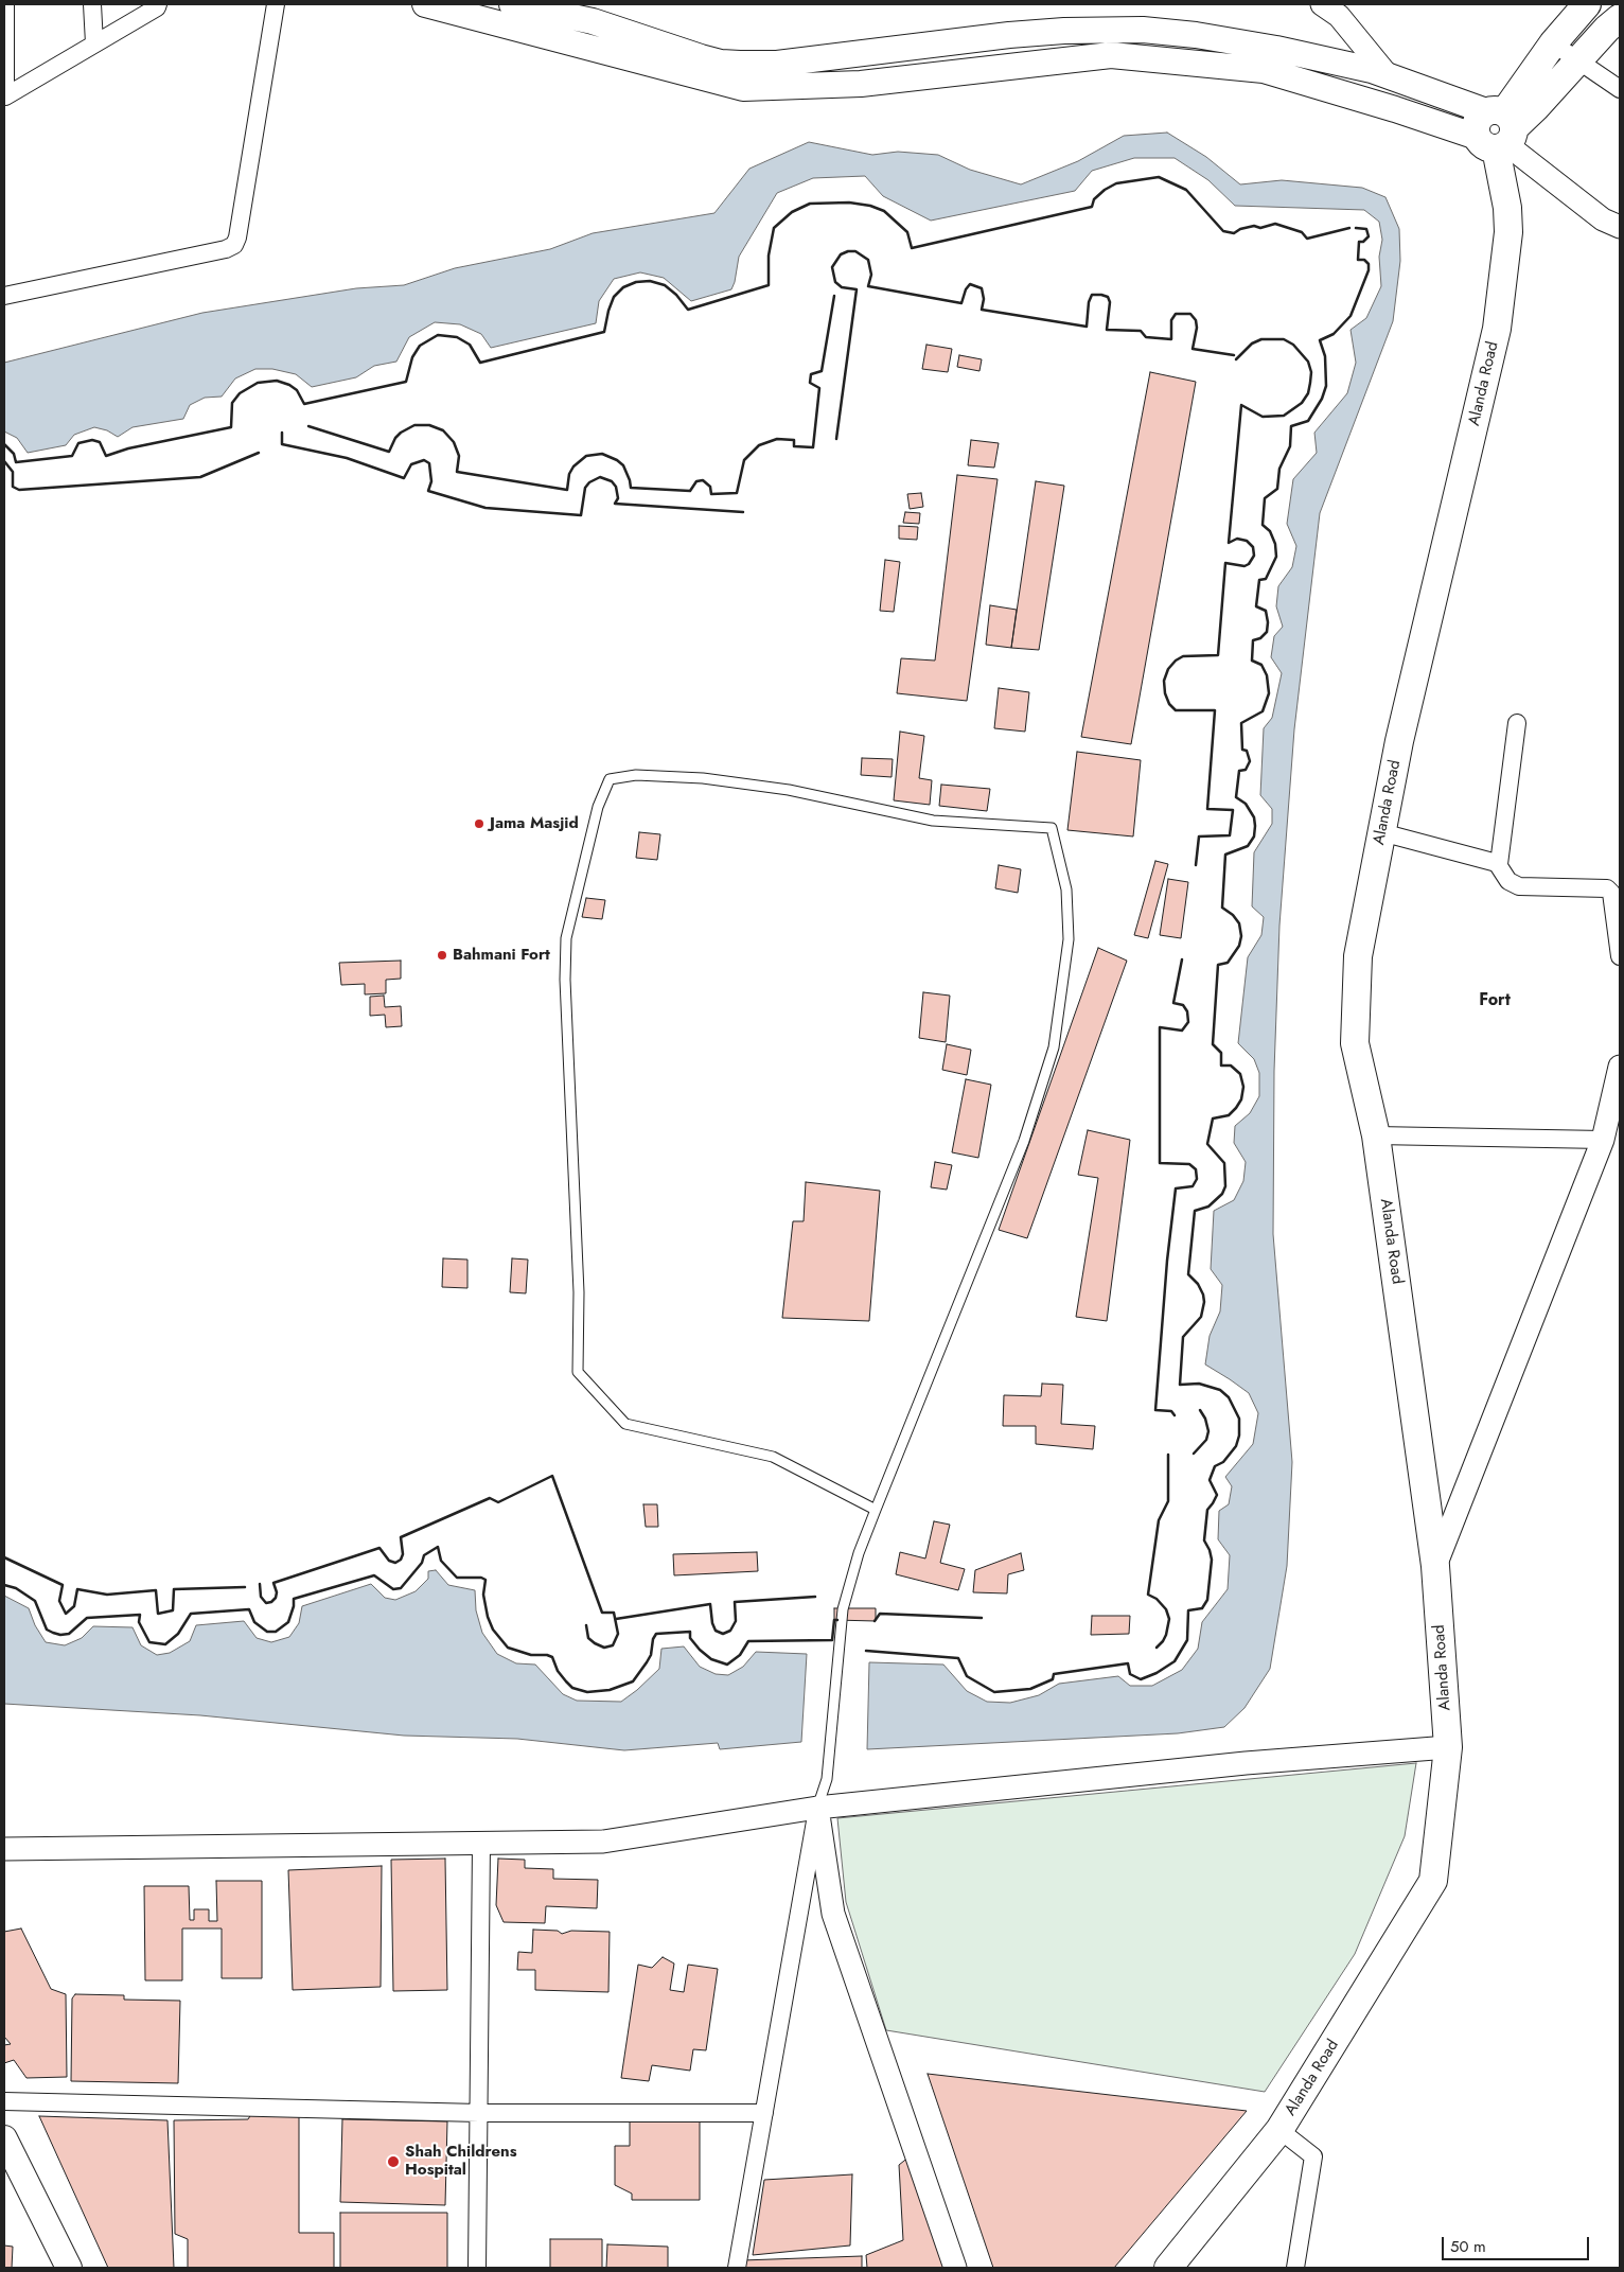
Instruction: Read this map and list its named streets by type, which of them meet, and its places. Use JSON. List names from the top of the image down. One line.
{"streets":{"main road":["Alanda Road"]},"districts":["Fort"],"places":["Jama Masjid","Bahmani Fort","Shah Childrens Hospital"],"scale_bar":"50 m"}
